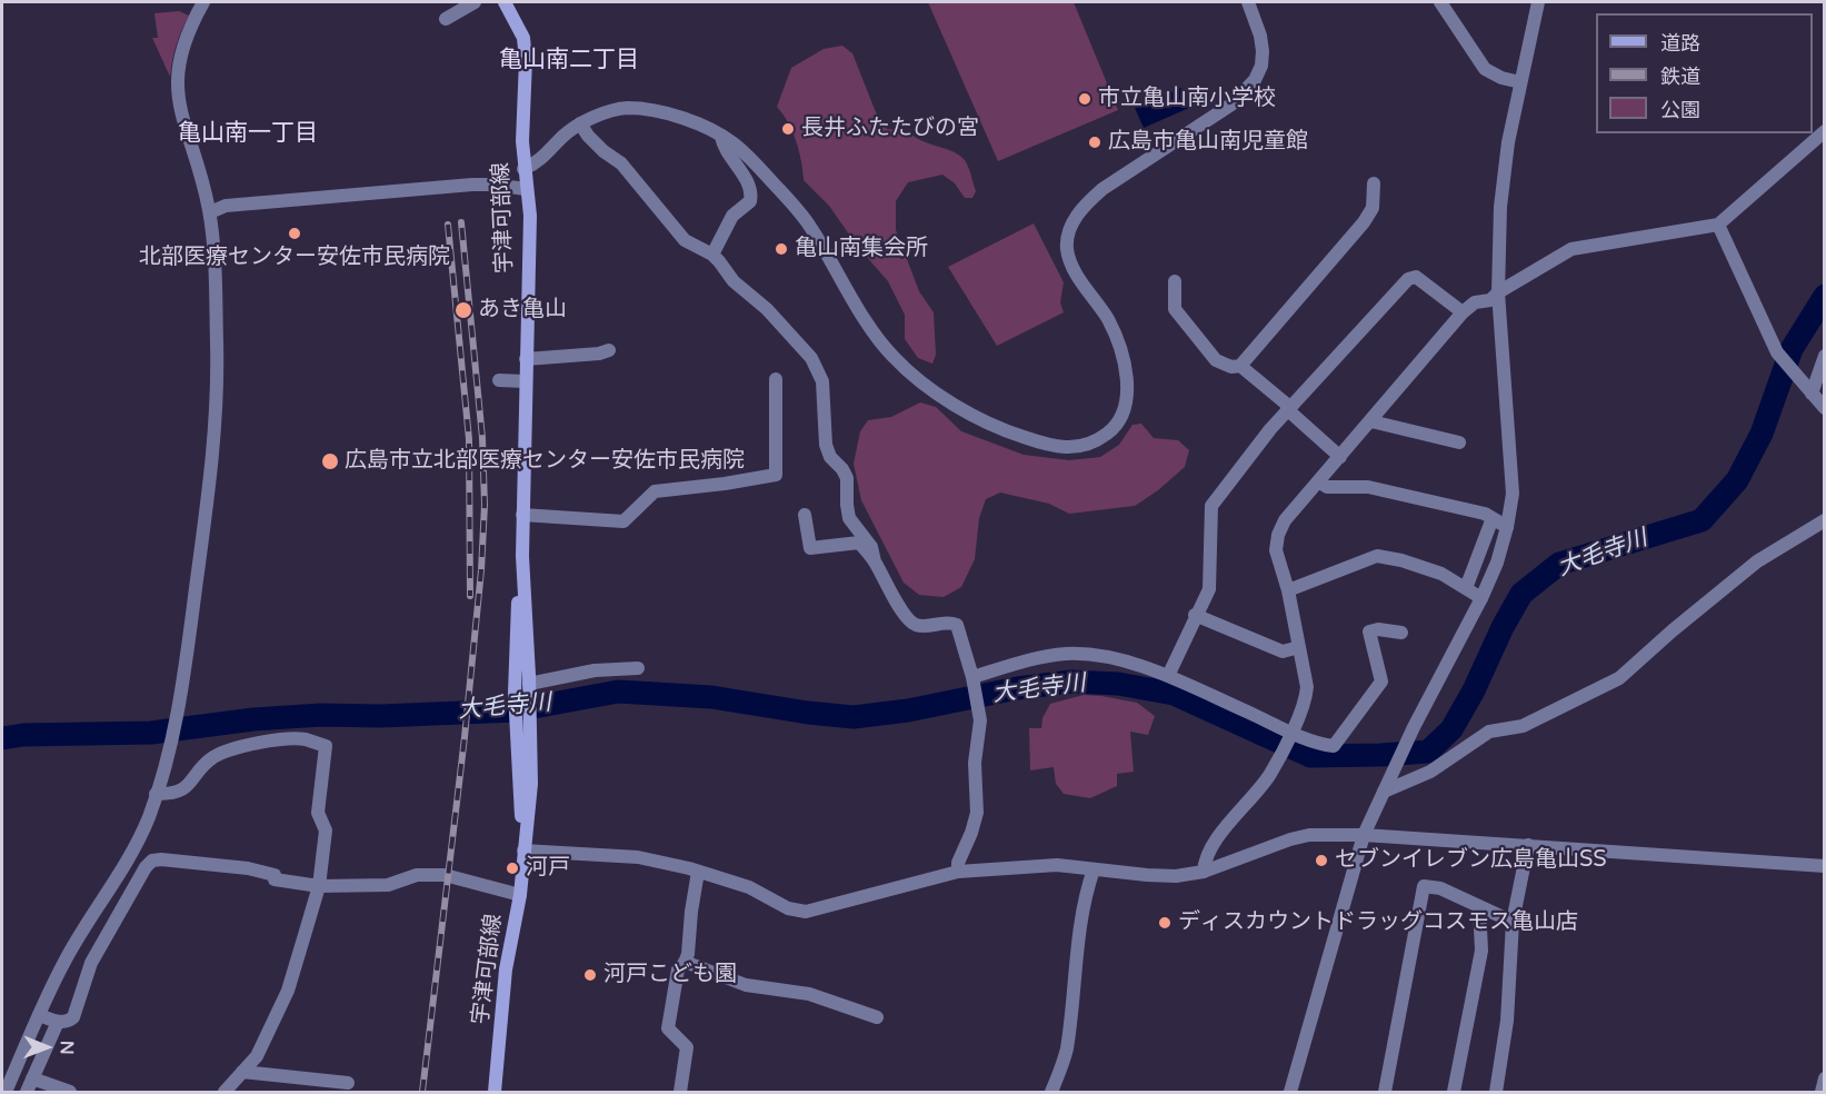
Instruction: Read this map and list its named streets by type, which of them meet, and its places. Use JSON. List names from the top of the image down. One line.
{"streets":{"main road":["宇津可部線"]},"districts":["亀山南二丁目","亀山南一丁目"],"water":["大毛寺川"],"places":["市立亀山南小学校","長井ふたたびの宮","広島市亀山南児童館","北部医療センター安佐市民病院","亀山南集会所","あき亀山","広島市立北部医療センター安佐市民病院","セブンイレブン広島亀山SS","河戸","ディスカウントドラッグコスモス亀山店","河戸こども園"],"legend":["道路","鉄道","公園"],"north":"right"}
